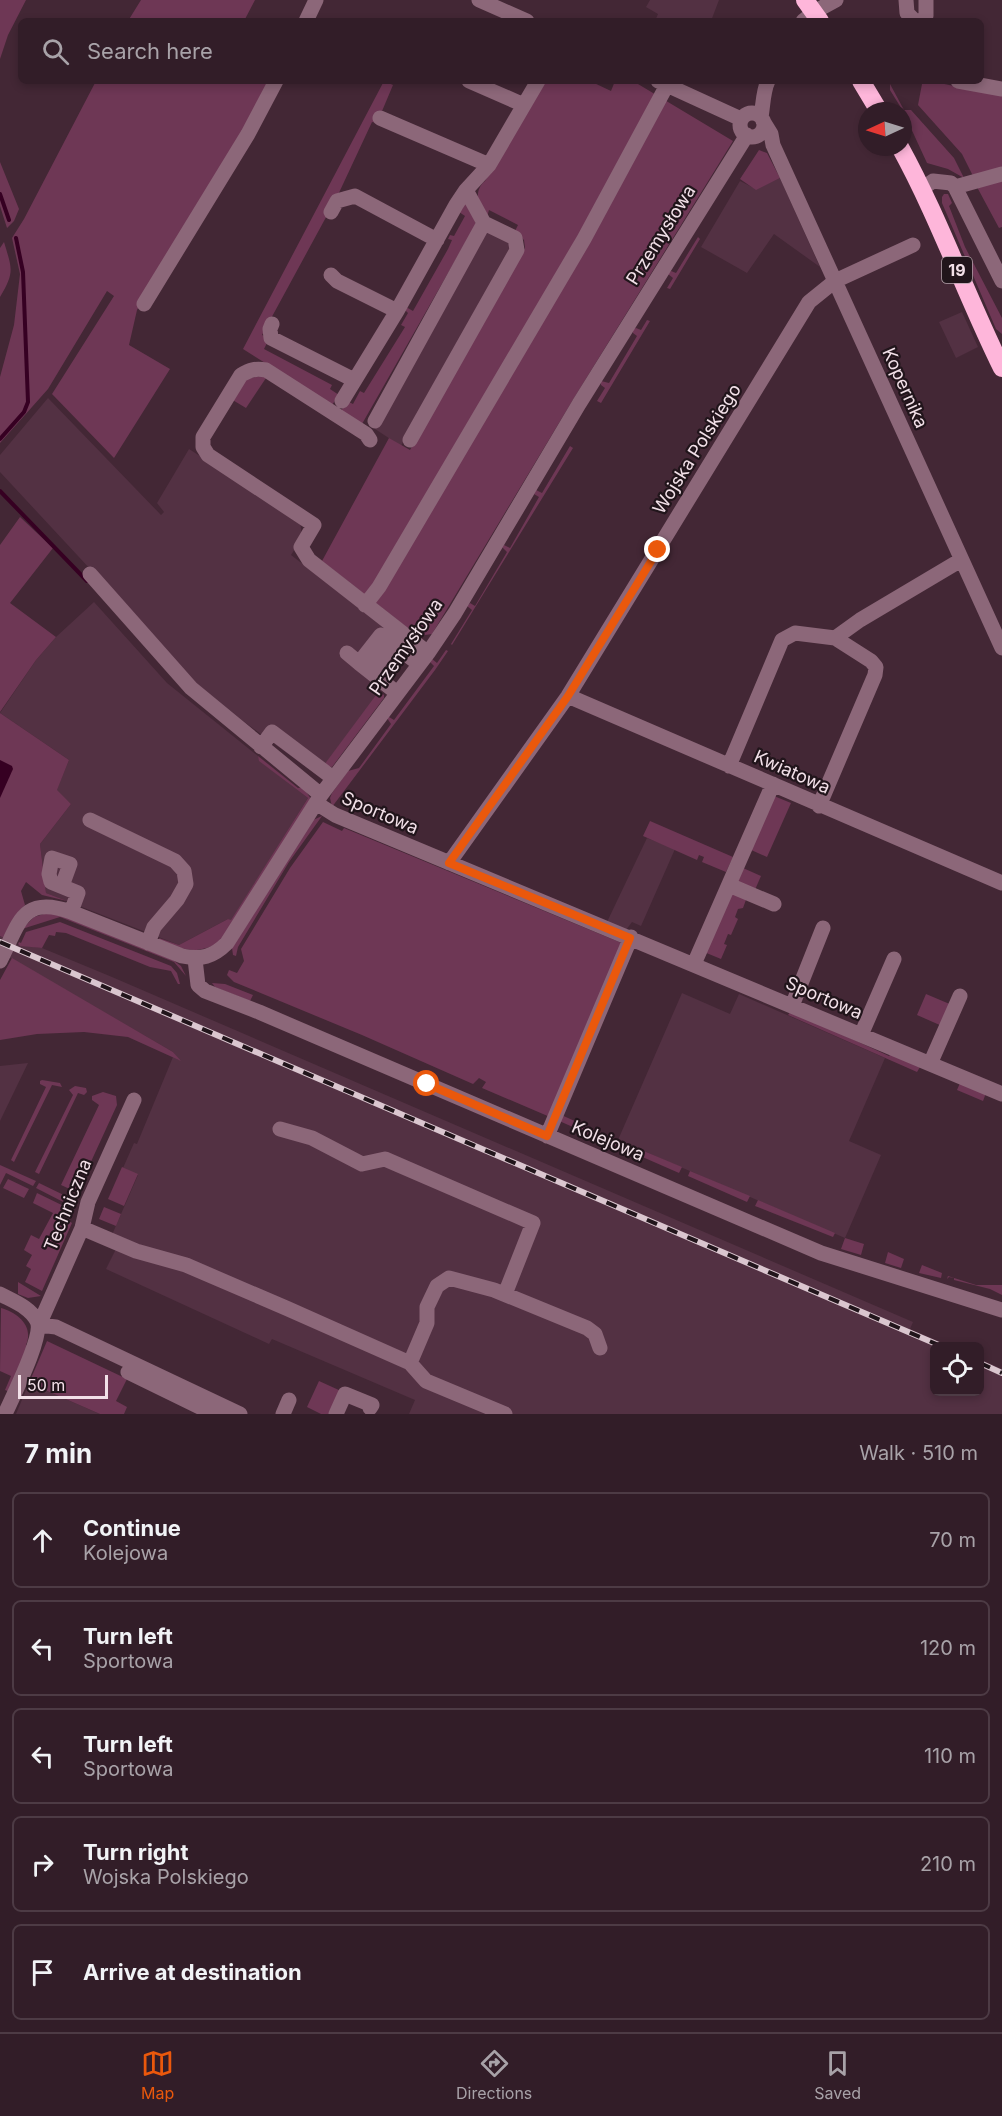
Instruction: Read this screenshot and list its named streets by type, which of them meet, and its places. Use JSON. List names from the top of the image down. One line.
{"streets":{"highway":["19"],"street":["Przemysłowa","Kopernika","Wojska Polskiego","Kwiatowa","Sportowa","Kolejowa","Techniczna"]},"crossings":[["Przemysłowa","Kopernika"],["Przemysłowa","Sportowa"],["Przemysłowa","Kolejowa"],["Kopernika","Wojska Polskiego"],["Wojska Polskiego","Kwiatowa"],["Wojska Polskiego","Sportowa"]],"scale_bar":"50 m","north":"left","page":{"search":"Search here","scale":"50 m","heading":["7 min","Walk · 510 m"],"list":[["Continue","Kolejowa","70 m"],["Turn left","Sportowa","120 m"],["Turn left","Sportowa","110 m"],["Turn right","Wojska Polskiego","210 m"],"Arrive at destination"],"nav":["Map","Directions","Saved"]}}
